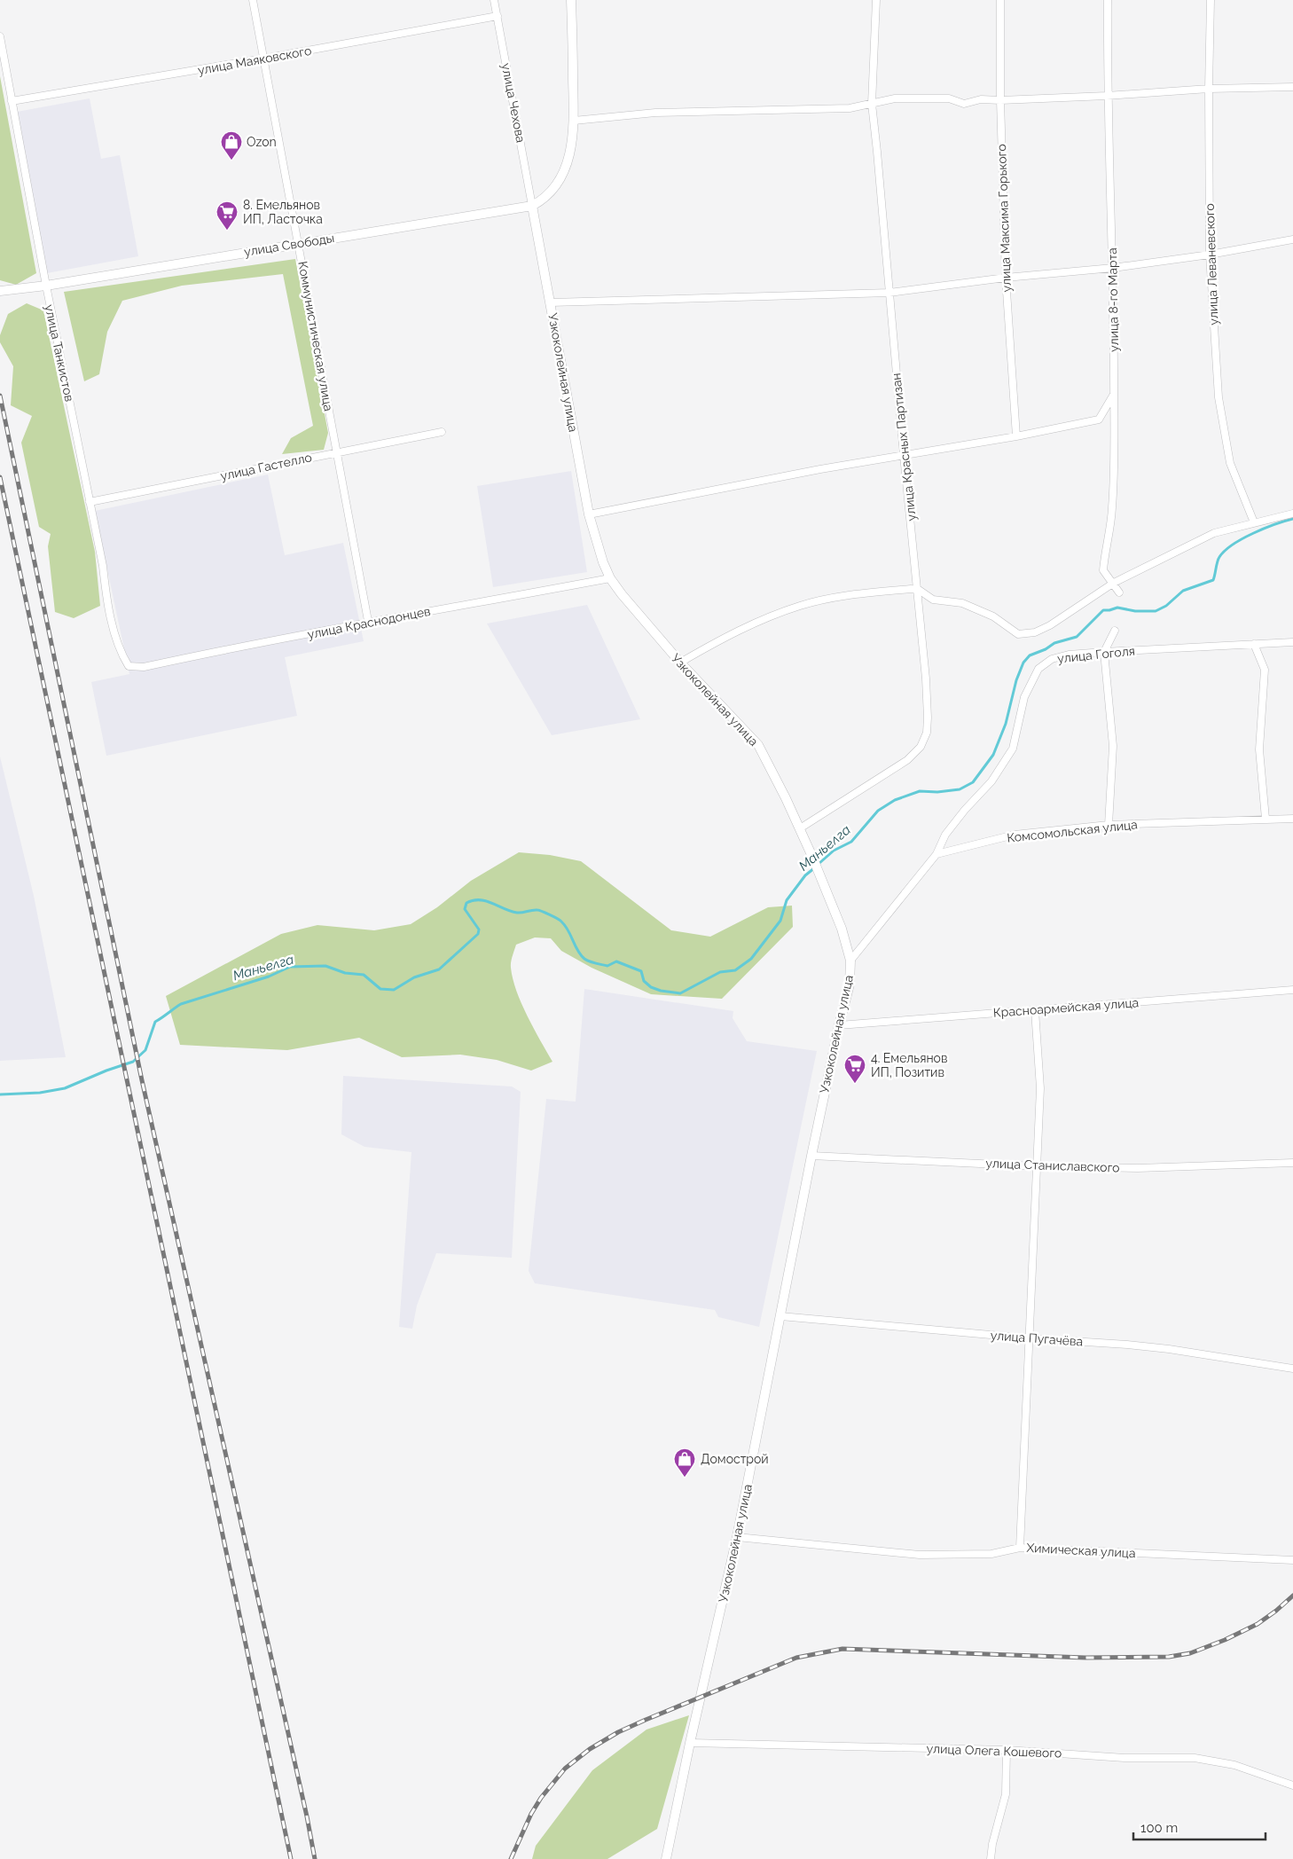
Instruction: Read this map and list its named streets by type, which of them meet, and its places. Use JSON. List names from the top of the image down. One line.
{"streets":{"street":["улица Маяковского","улица Чехова","улица Максима Горького","улица Свободы","улица Леваневского","улица 8-го Марта","Коммунистическая улица","улица Танкистов","Узкоколейная улица","улица Красных Партизан","улица Гастелло","улица Краснодонцев","улица Гоголя","Комсомольская улица","Красноармейская улица","улица Станиславского","улица Пугачёва","Химическая улица","улица Олега Кошевого"]},"crossings":[["улица Маяковского","улица Чехова"],["улица Маяковского","Коммунистическая улица"],["улица Маяковского","улица Танкистов"],["улица Чехова","улица Свободы"],["улица Чехова","Узкоколейная улица"],["улица Свободы","Коммунистическая улица"],["улица Свободы","улица Танкистов"],["улица Свободы","Узкоколейная улица"],["Коммунистическая улица","улица Гастелло"],["Коммунистическая улица","улица Краснодонцев"],["улица Танкистов","улица Гастелло"],["улица Танкистов","улица Краснодонцев"],["Узкоколейная улица","улица Красных Партизан"],["Узкоколейная улица","улица Краснодонцев"],["Узкоколейная улица","Красноармейская улица"],["Узкоколейная улица","улица Станиславского"],["Узкоколейная улица","улица Пугачёва"],["Узкоколейная улица","Химическая улица"],["Узкоколейная улица","улица Олега Кошевого"],["улица Гоголя","Комсомольская улица"]],"water":["Маньелга"],"places":{"shop":["Ozon","Домострой"],"supermarket":["8. Емельянов ИП, Ласточка","4. Емельянов ИП, Позитив"]},"scale_bar":"100 m"}
